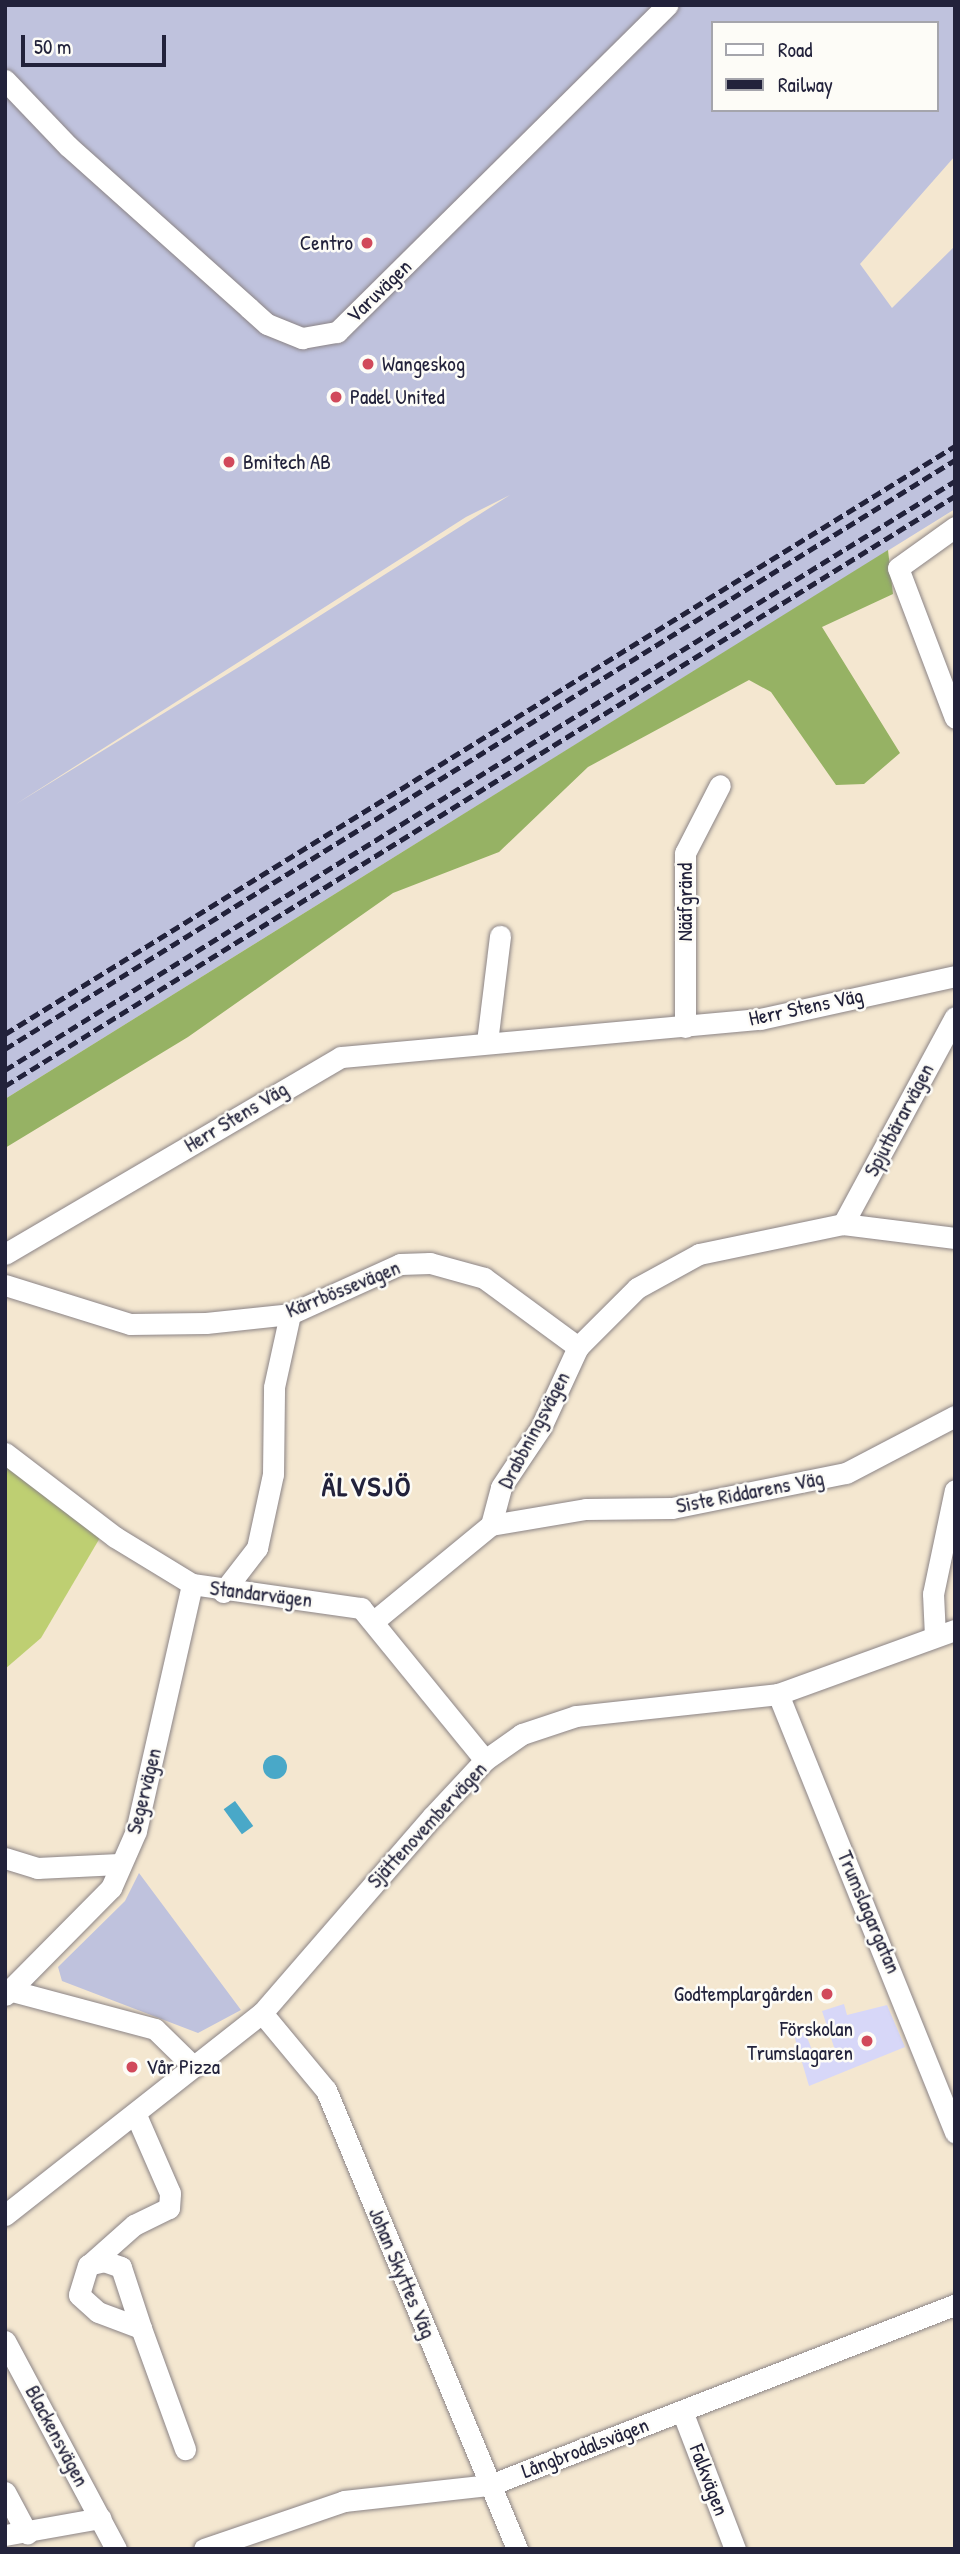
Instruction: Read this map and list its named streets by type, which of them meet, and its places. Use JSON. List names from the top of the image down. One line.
{"streets":{"street":["Varuvägen","Nääfgränd","Herr Stens Väg","Spjutbärarvägen","Kärrbössevägen","Drabbningsvägen","Siste Riddarens Väg","Standarvägen","Segervägen","Sjättenovembervägen","Trumslagargatan","Johan Skyttes Väg","Blackensvägen","Långbrodalsvägen","Falkvägen"]},"crossings":[["Nääfgränd","Herr Stens Väg"],["Spjutbärarvägen","Drabbningsvägen"],["Kärrbössevägen","Drabbningsvägen"],["Drabbningsvägen","Siste Riddarens Väg"],["Standarvägen","Segervägen"],["Standarvägen","Sjättenovembervägen"],["Sjättenovembervägen","Trumslagargatan"],["Sjättenovembervägen","Johan Skyttes Väg"],["Johan Skyttes Väg","Långbrodalsvägen"],["Långbrodalsvägen","Falkvägen"]],"districts":["ÄLVSJÖ"],"places":["Centro","Wangeskog","Padel United","Bmitech AB","Godtemplargården","Förskolan Trumslagaren","Vår Pizza"],"legend":["Road","Railway"],"scale_bar":"50 m"}
